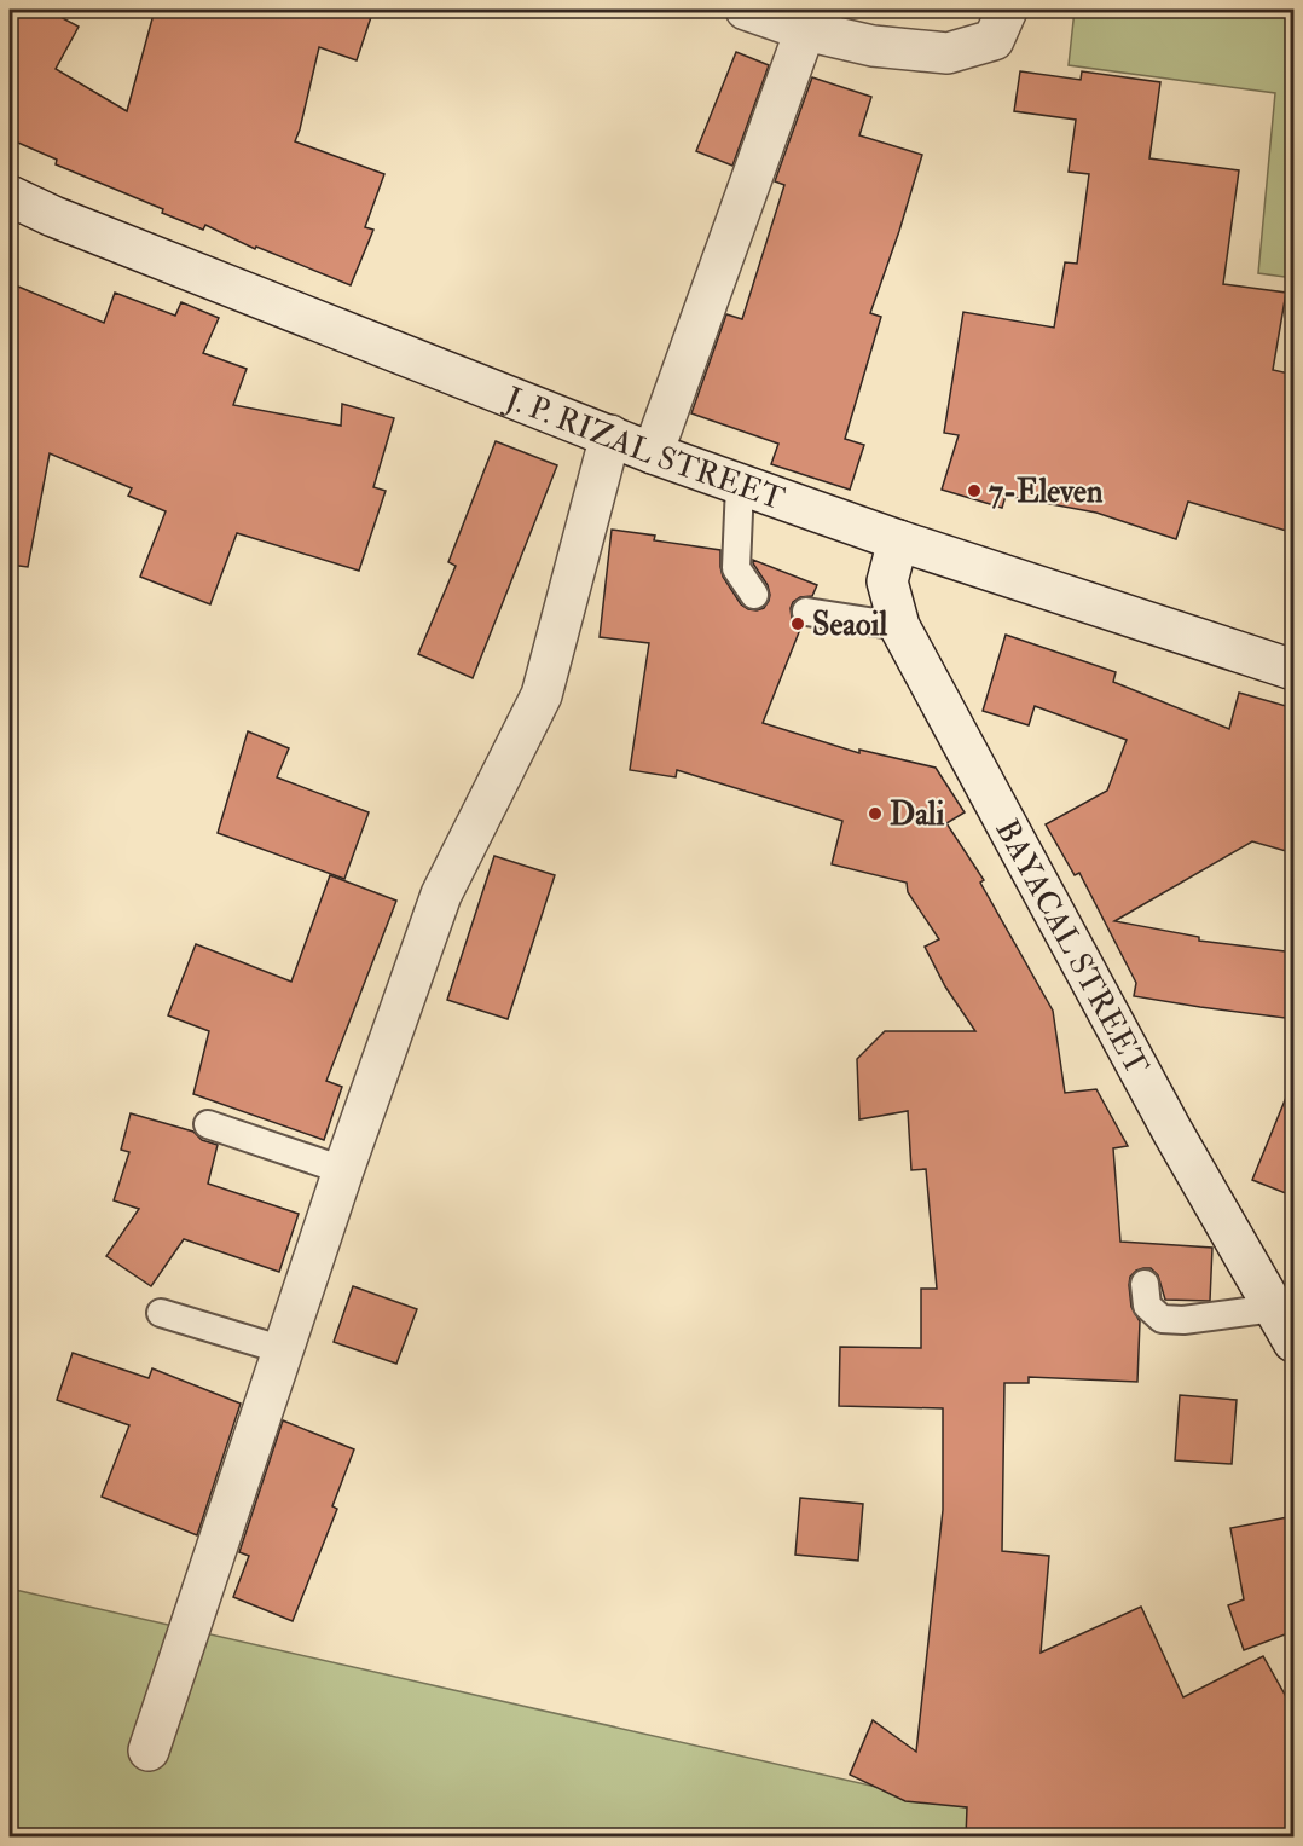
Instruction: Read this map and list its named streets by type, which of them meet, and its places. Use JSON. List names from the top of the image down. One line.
{"streets":{"main road":["J. P. RIZAL STREET","BAYACAL STREET"]},"crossings":[["J. P. RIZAL STREET","BAYACAL STREET"]],"places":["7-Eleven","Seaoil","Dali"]}
